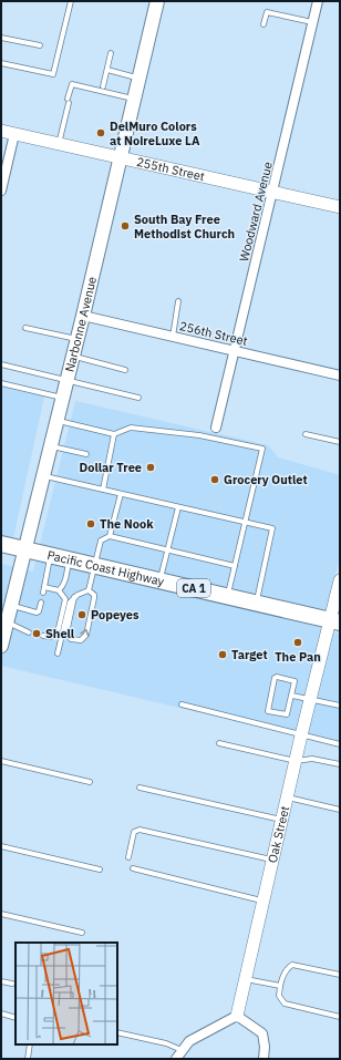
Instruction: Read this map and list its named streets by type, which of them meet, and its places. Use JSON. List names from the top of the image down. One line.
{"streets":{"highway":["Pacific Coast Highway","CA 1"],"main road":["Narbonne Avenue"],"street":["255th Street","Woodward Avenue","256th Street","Oak Street"]},"crossings":[["255th Street","Woodward Avenue"],["255th Street","Narbonne Avenue"],["Woodward Avenue","256th Street"],["Narbonne Avenue","256th Street"],["Narbonne Avenue","Pacific Coast Highway"],["Pacific Coast Highway","Oak Street"]],"places":["DelMuro Colors at NoireLuxe LA","South Bay Free Methodist Church","Dollar Tree","Grocery Outlet","The Nook","Popeyes","Shell","The Pan","Target"]}
